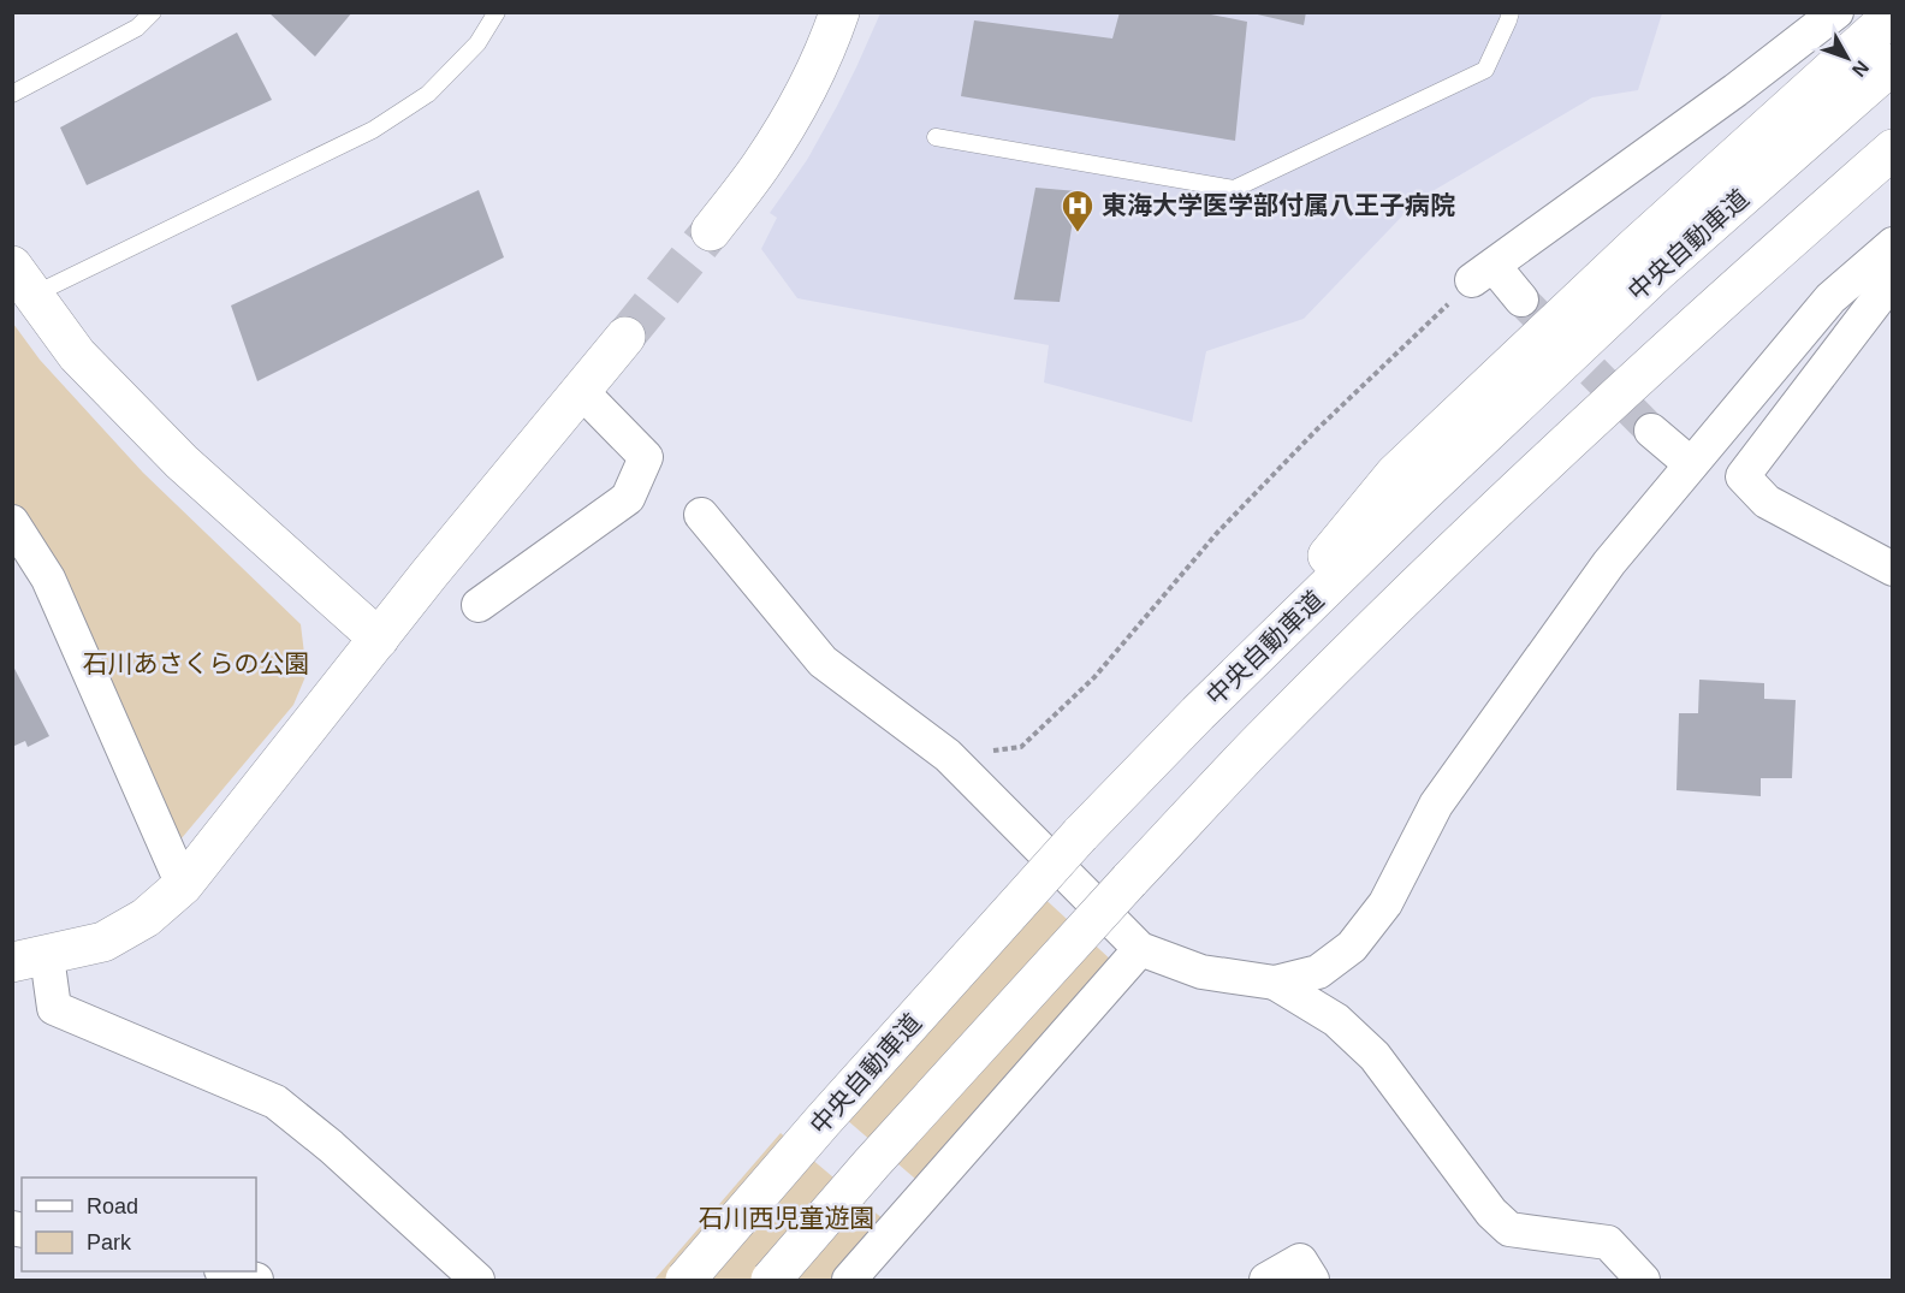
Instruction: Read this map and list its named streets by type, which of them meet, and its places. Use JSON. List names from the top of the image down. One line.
{"streets":{"main road":["中央自動車道"]},"parks":["石川あさくらの公園","石川西児童遊園"],"places":{"hospital":["東海大学医学部付属八王子病院"]},"legend":["Road","Park"],"north":"bottom right"}
